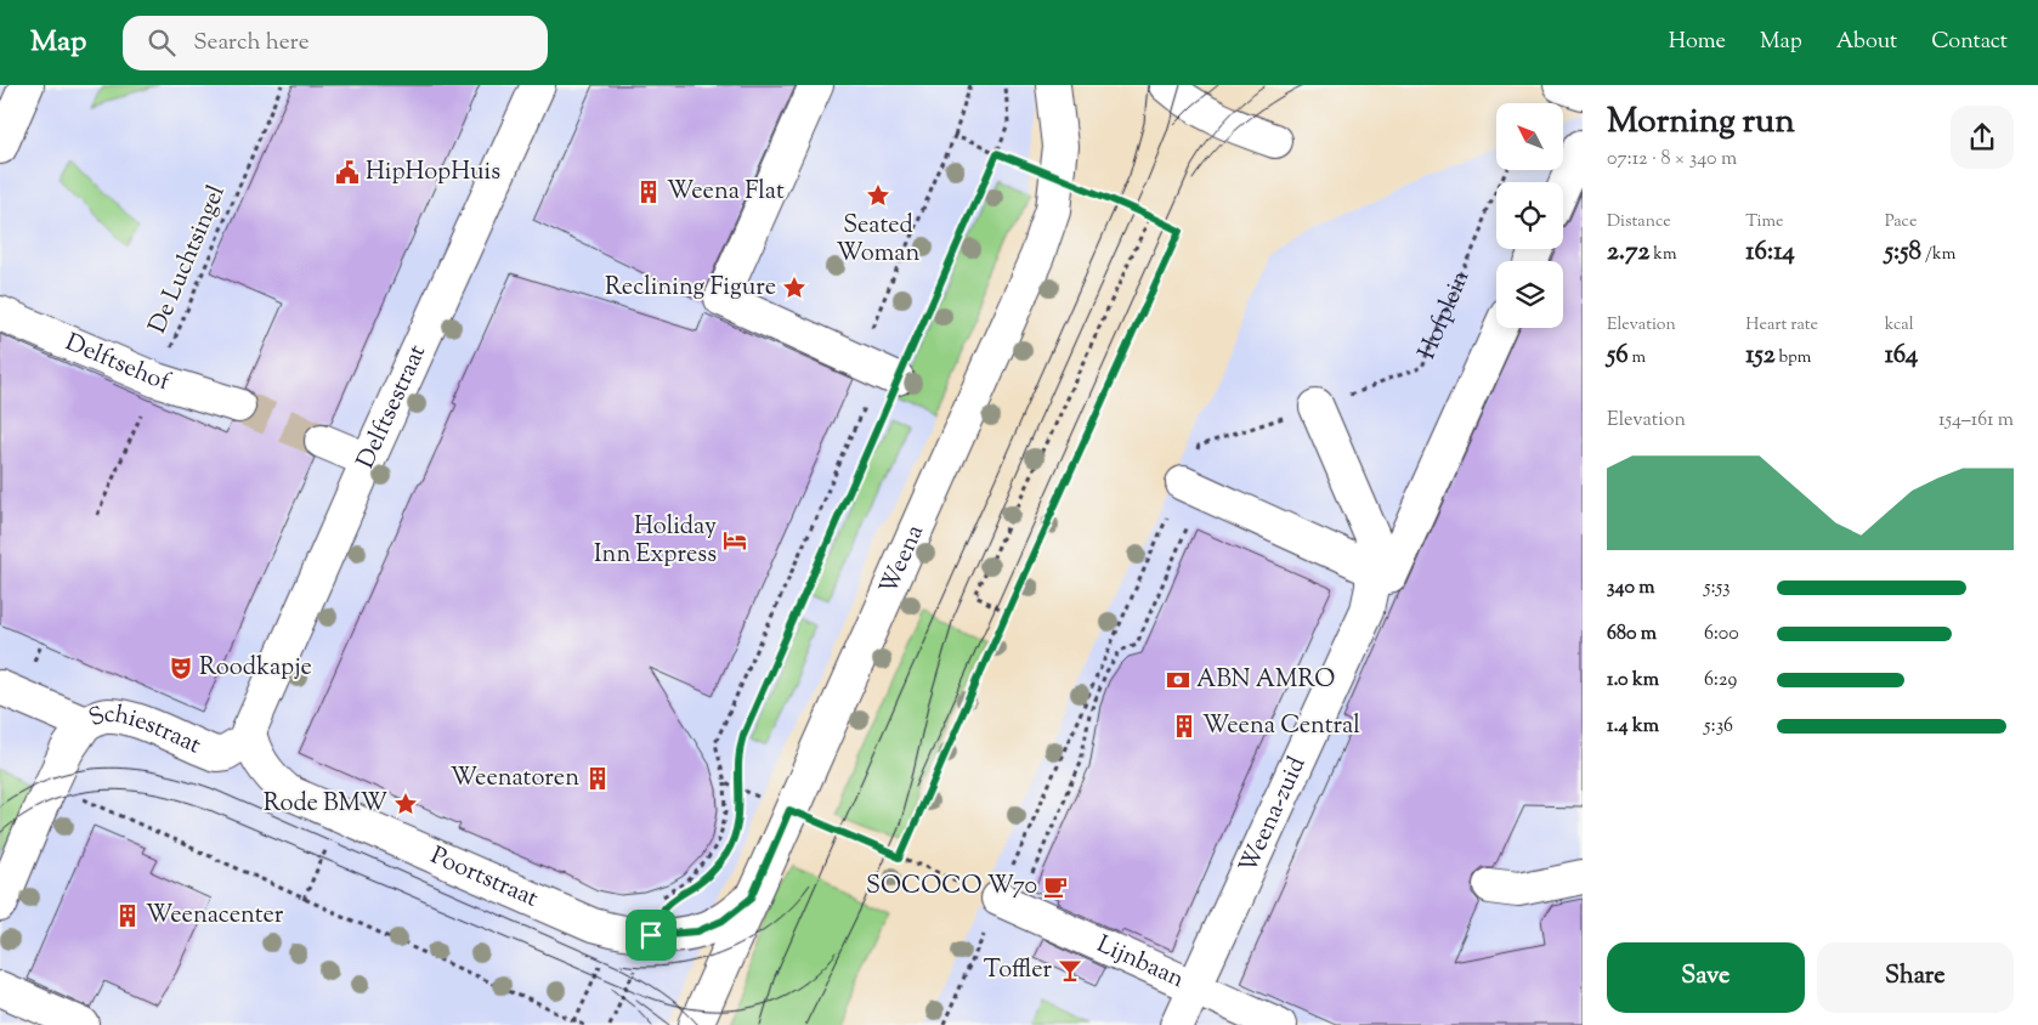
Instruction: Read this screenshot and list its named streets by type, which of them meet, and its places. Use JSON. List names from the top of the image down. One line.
{"streets":{"street":["Delftsehof","Delftsestraat","Weena","Schiestraat","Weena-zuid","Poortstraat","Lijnbaan"],"path":["De Luchtsingel","Hofplein"]},"crossings":[["De Luchtsingel","Delftsehof"],["Delftsestraat","Schiestraat"],["Delftsestraat","Poortstraat"],["Weena","Poortstraat"],["Schiestraat","Poortstraat"],["Weena-zuid","Lijnbaan"]],"places":{"public building":["HipHopHuis"],"building":["Weena Flat","Weena Central","Weenatoren","Weenacenter"],"place":["Seated Woman","Reclining Figure","Rode BMW"],"hotel":["Holiday Inn Express"],"theatre":["Roodkapje"],"bank":["ABN AMRO"],"cafe":["SOCOCO W70"],"bar":["Toffler"]},"north":"top left","page":{"header":"Map","search":"Search here","nav":["Home","Map","About","Contact"],"heading":["Morning run","07:12 · 8 × 340 m"],"stats":[["Distance","2.72 km"],["Time","16:14"],["Pace","5:58 /km"],["Elevation","56 m"],["Heart rate","152 bpm"],["kcal","164"]],"chart":["Elevation","154–161 m"],"list":[{"name":"340 m","note":"5:53"},{"name":"680 m","note":"6:00"},{"name":"1.0 km","note":"6:29"},{"name":"1.4 km","note":"5:36"}],"buttons":["Save","Share"]}}
